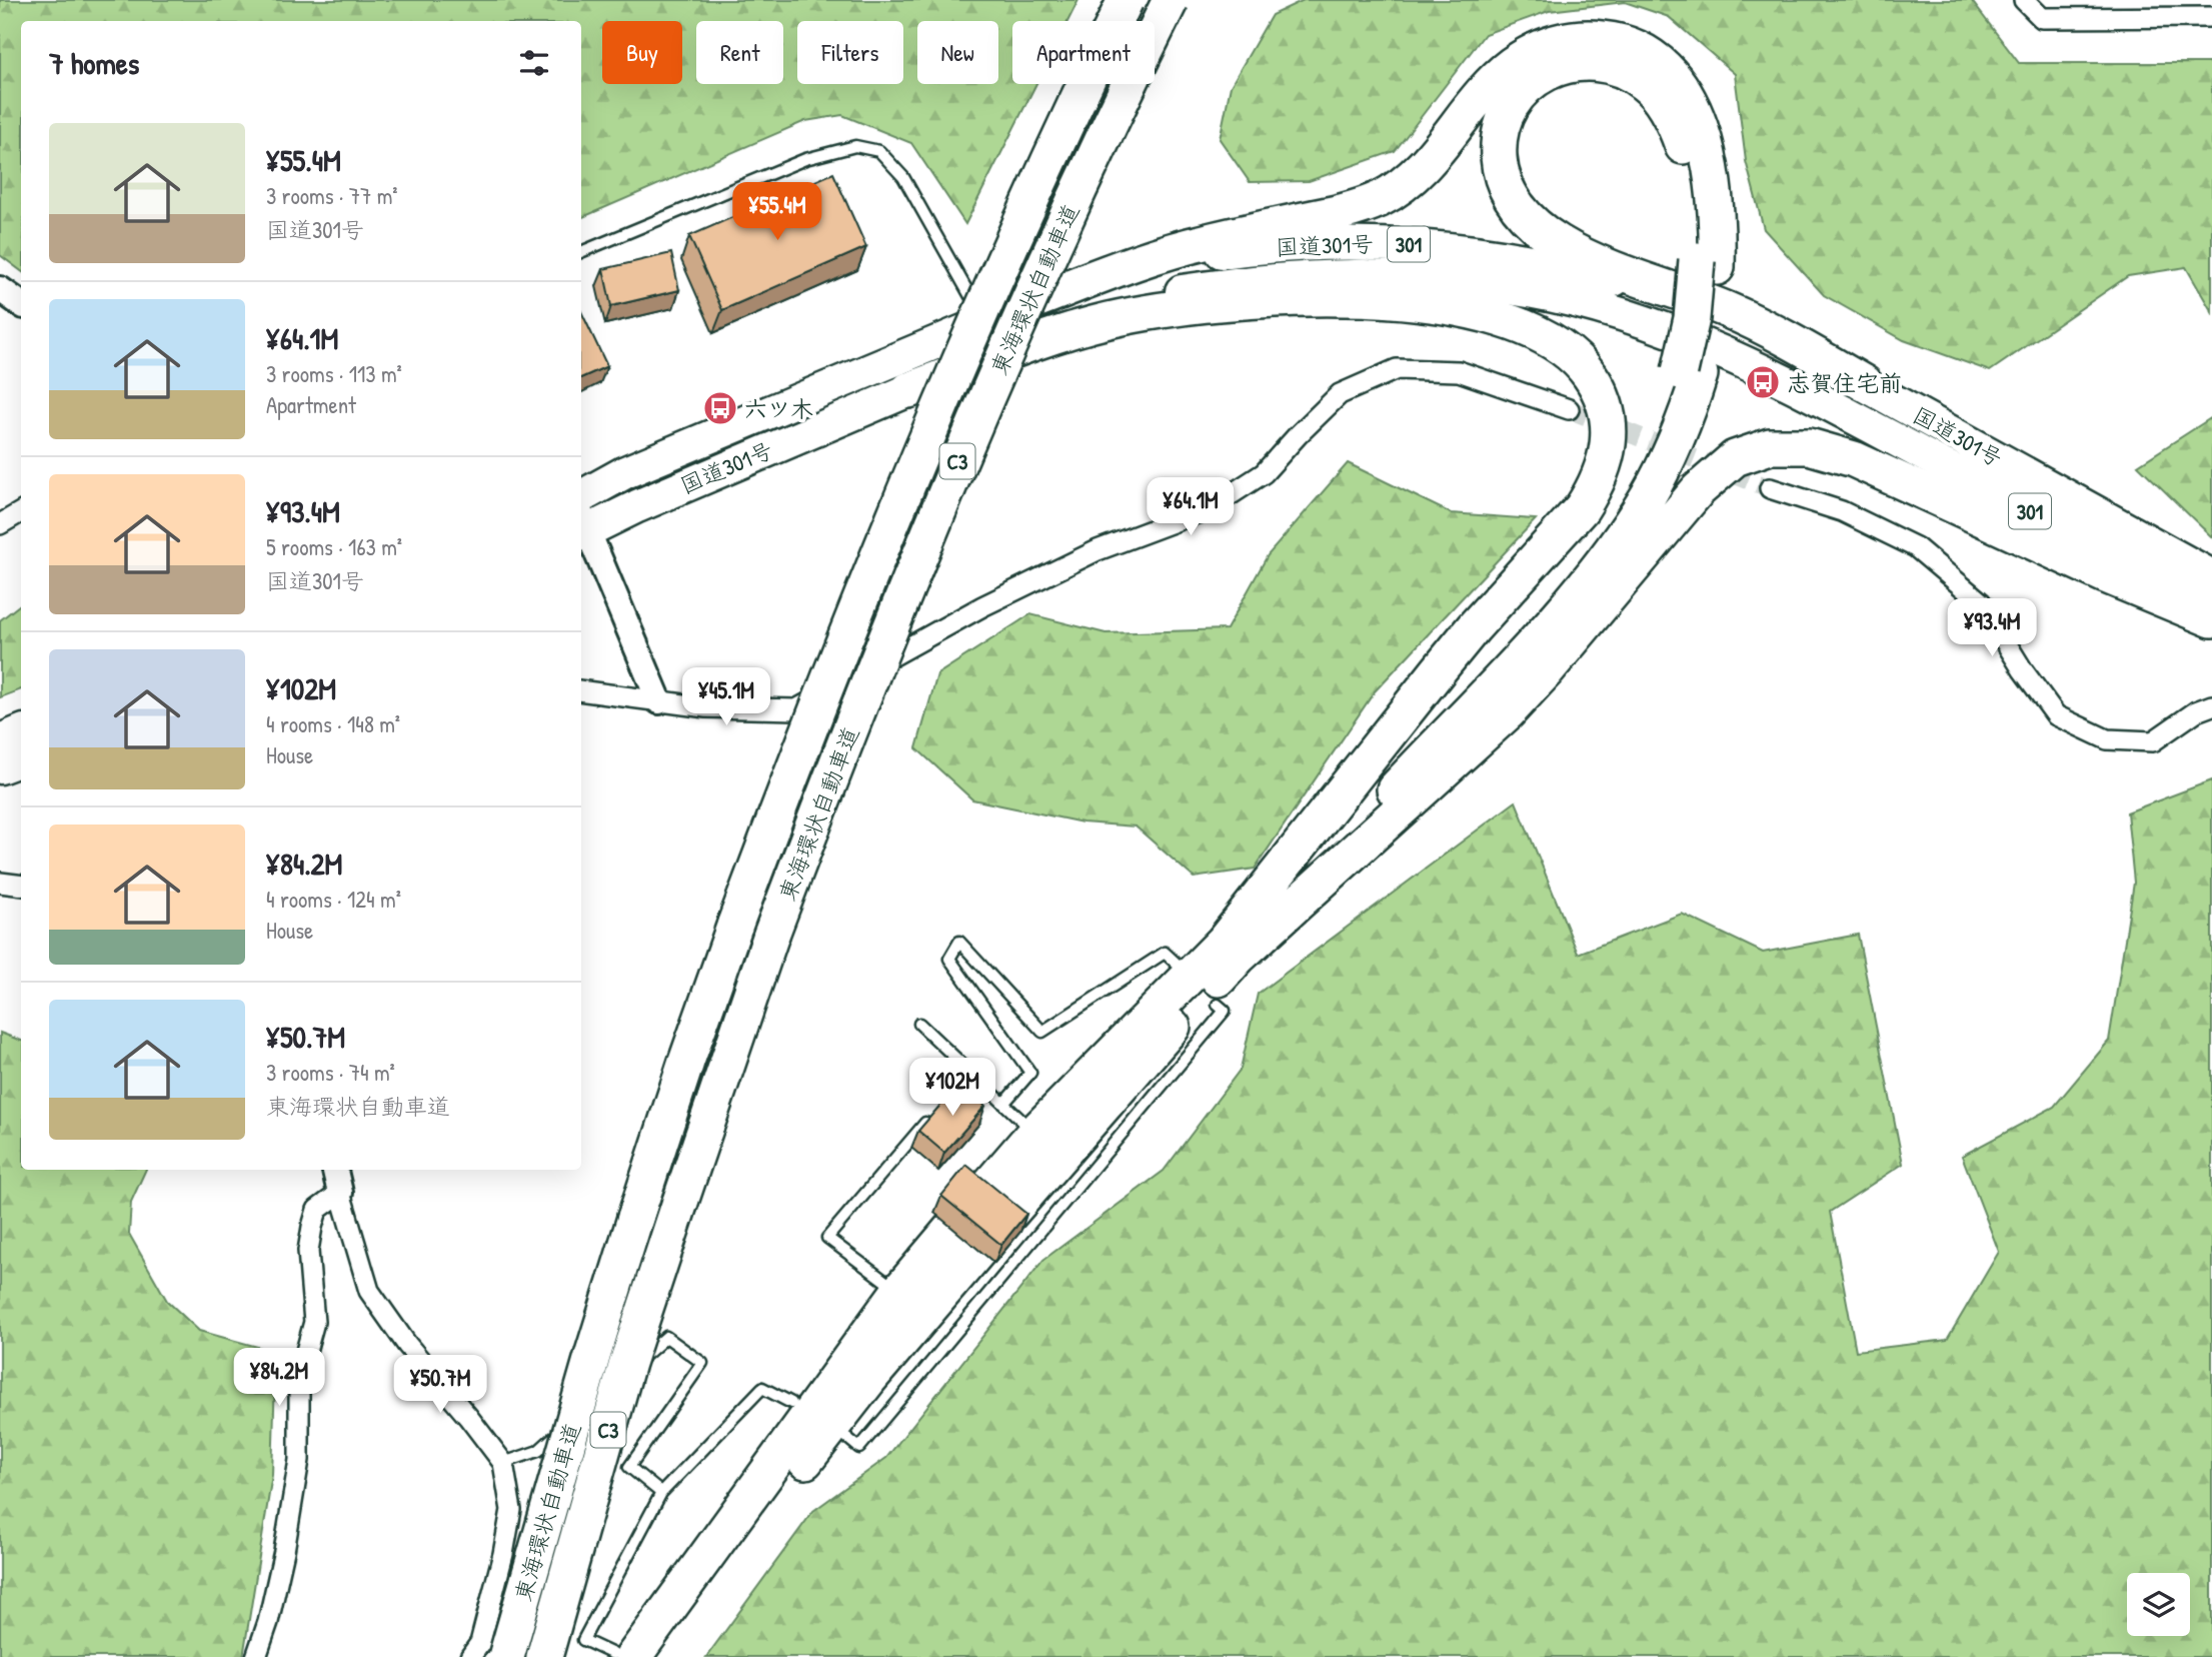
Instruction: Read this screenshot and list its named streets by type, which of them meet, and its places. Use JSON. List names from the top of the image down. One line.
{"streets":{"highway":["301","国道301号","東海環状自動車道","C3"]},"places":{"bus stop":["志賀住宅前","六ツ木"]},"page":{"chip":["Buy","Rent","Filters","New","Apartment"],"heading":"7 homes","list":[{"name":"¥55.4M","note":"3 rooms · 77 m² · 国道301号"},{"name":"¥64.1M","note":"3 rooms · 113 m² · Apartment"},{"name":"¥93.4M","note":"5 rooms · 163 m² · 国道301号"},{"name":"¥102M","note":"4 rooms · 148 m² · House"},{"name":"¥84.2M","note":"4 rooms · 124 m² · House"},{"name":"¥50.7M","note":"3 rooms · 74 m² · 東海環状自動車道"}],"price":["¥55.4M","¥64.1M","¥93.4M","¥45.1M","¥102M","¥84.2M","¥50.7M"]}}
